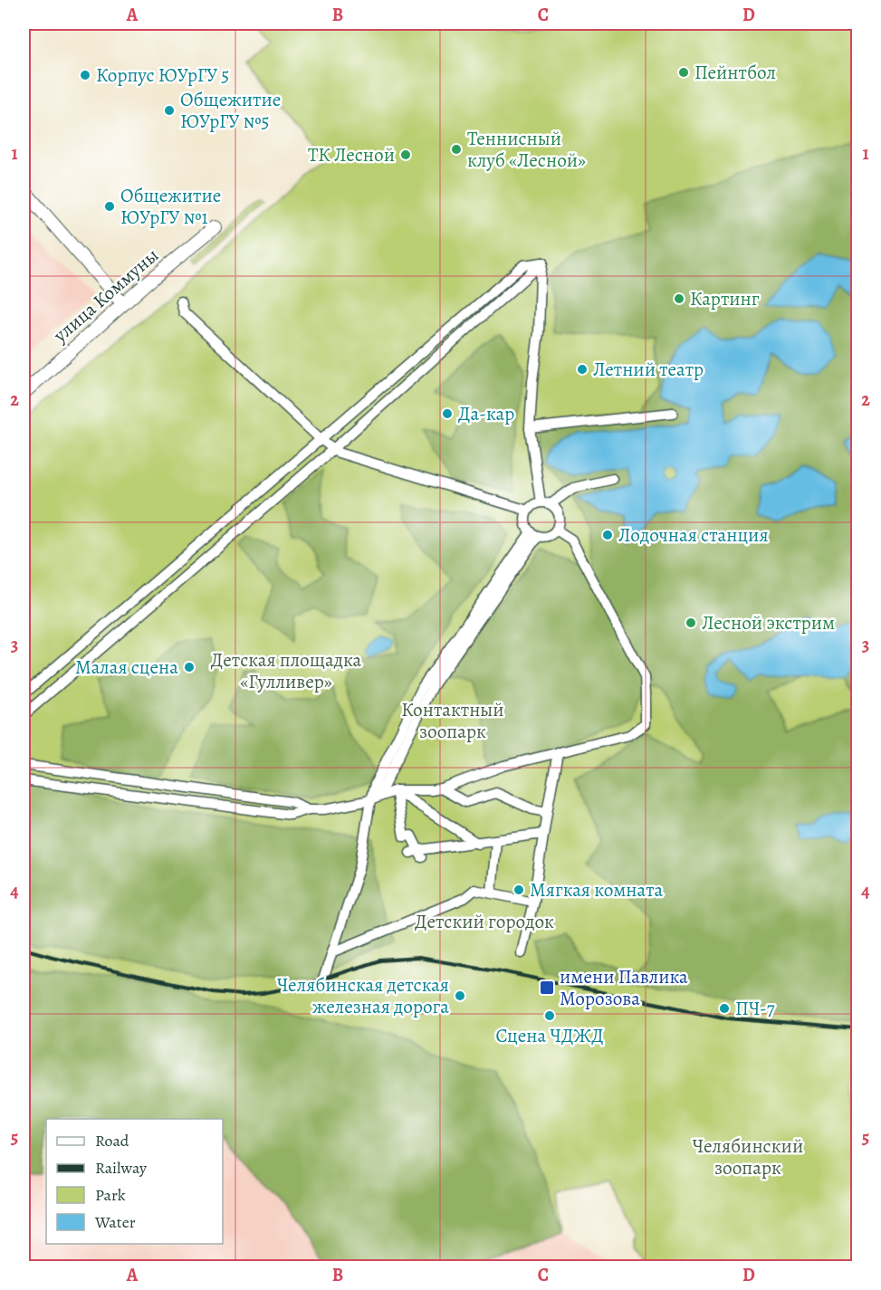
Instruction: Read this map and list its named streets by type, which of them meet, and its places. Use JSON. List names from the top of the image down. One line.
{"streets":{"street":["улица Коммуны"]},"parks":["Детская площадка «Гулливер»","Контактный зоопарк","Детский городок","Челябинский зоопарк"],"places":{"other":["Пейнтбол","Корпус ЮУрГУ 5","Общежитие ЮУрГУ №5","Теннисный клуб «Лесной»","ТК Лесной","Общежитие ЮУрГУ №1","Картинг","Летний театр","Да-кар","Лодочная станция","Лесной экстрим","Малая сцена","Мягкая комната","Челябинская детская железная дорога","ПЧ-7","Сцена ЧДЖД"],"transit":["имени Павлика Морозова"]},"legend":["Road","Railway","Park","Water"],"grid":{"columns":["A","B","C","D"],"rows":["1","2","3","4","5"]}}
